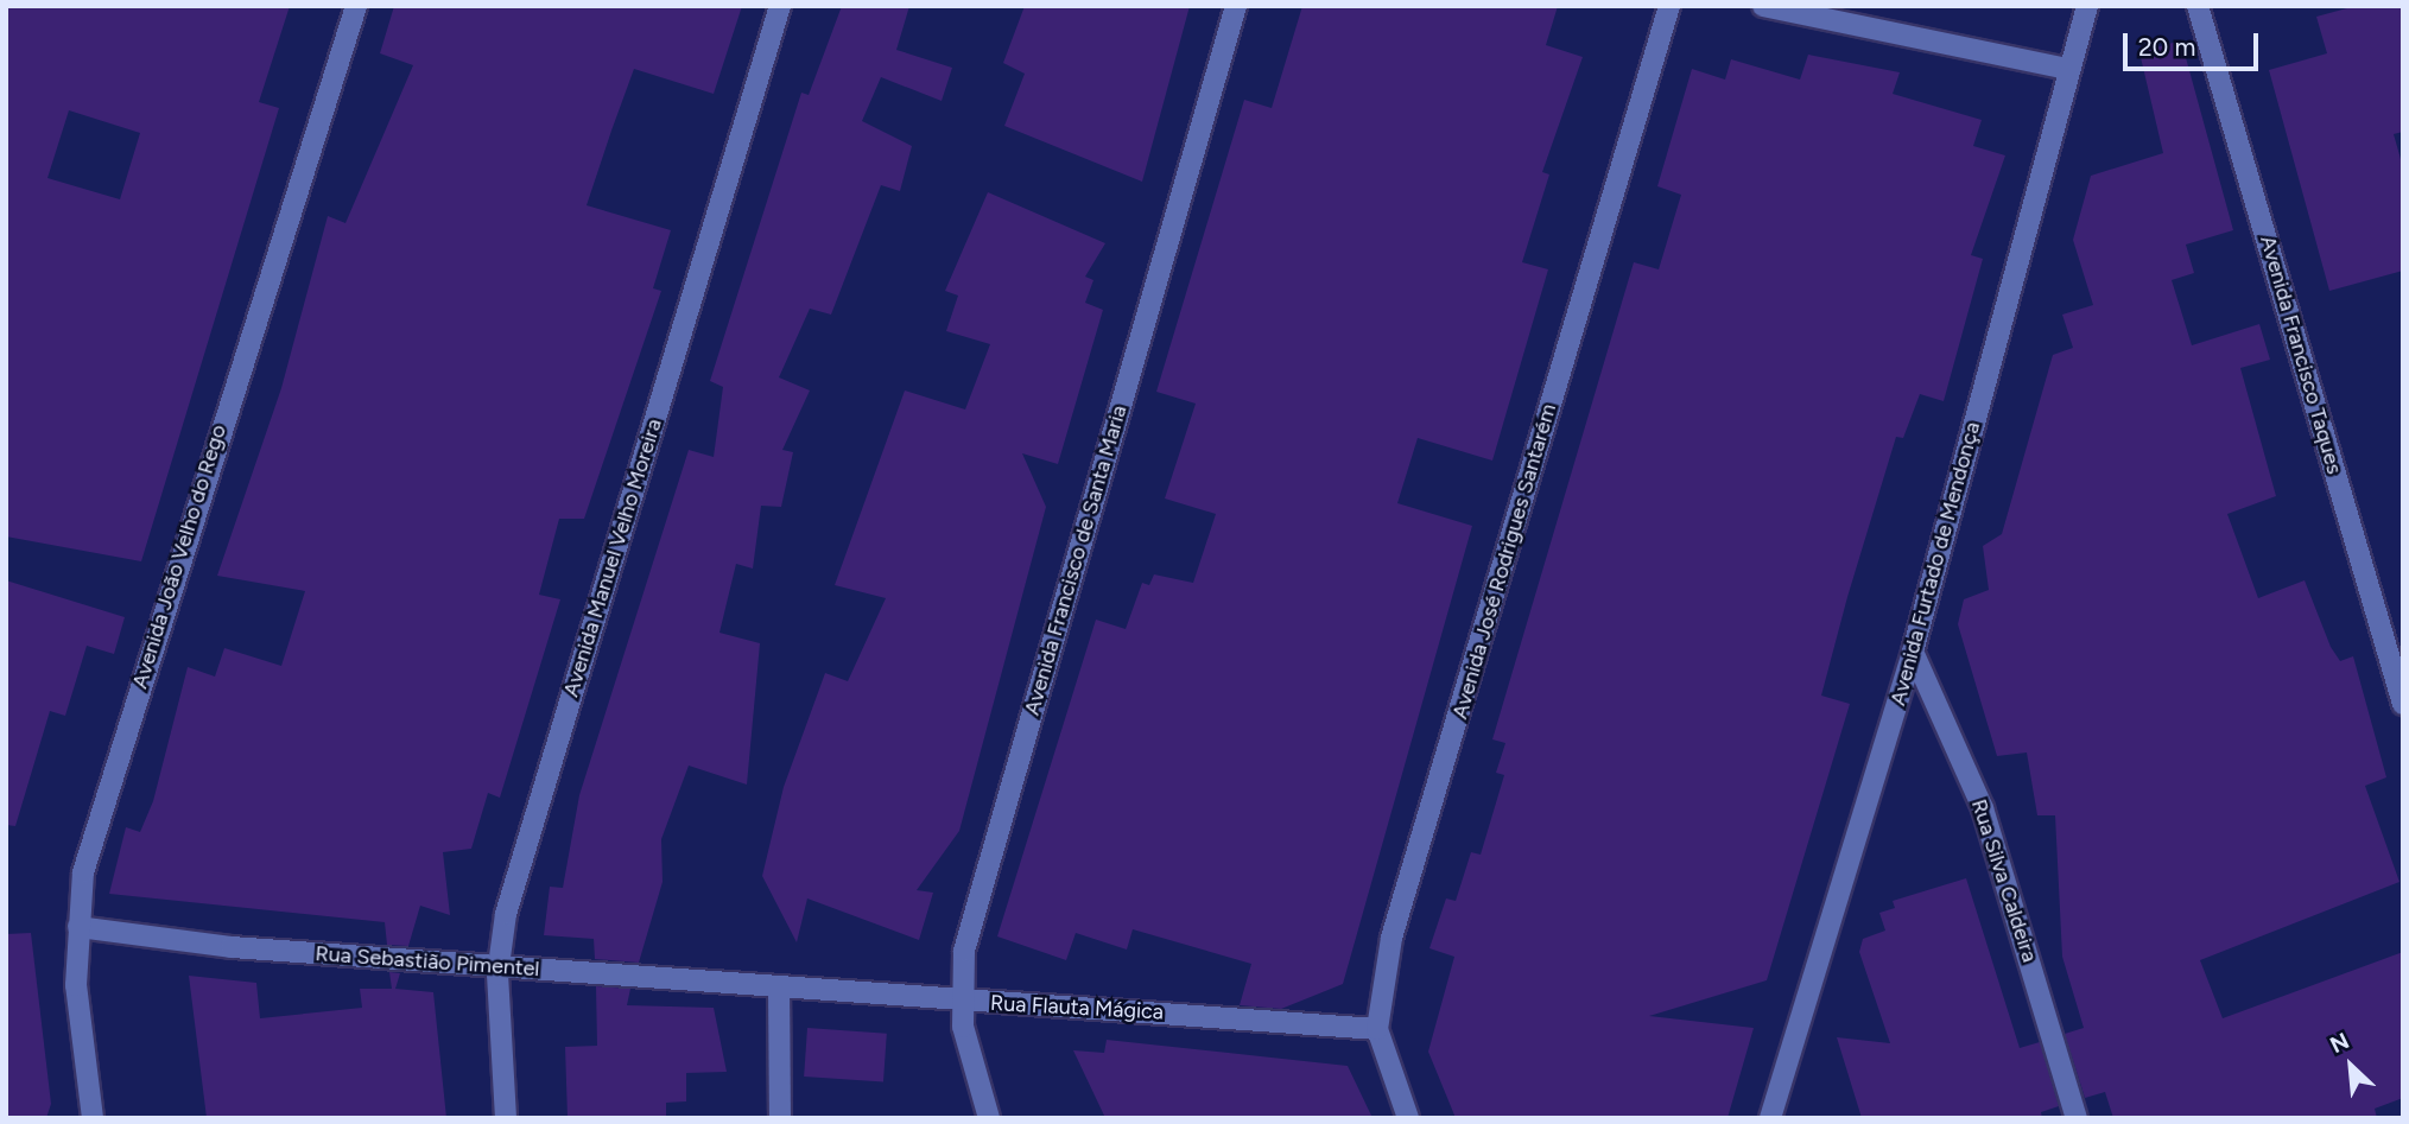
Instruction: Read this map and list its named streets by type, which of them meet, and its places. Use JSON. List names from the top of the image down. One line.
{"streets":{"street":["Avenida Francisco Taques","Avenida João Velho do Rego","Avenida Manuel Velho Moreira","Avenida Francisco de Santa Maria","Avenida José Rodrigues Santarém","Avenida Furtado de Mendonça","Rua Silva Caldeira","Rua Sebastião Pimentel","Rua Flauta Mágica"]},"crossings":[["Avenida João Velho do Rego","Rua Sebastião Pimentel"],["Avenida Manuel Velho Moreira","Rua Sebastião Pimentel"],["Avenida Francisco de Santa Maria","Rua Flauta Mágica"],["Avenida José Rodrigues Santarém","Rua Flauta Mágica"],["Avenida Furtado de Mendonça","Rua Silva Caldeira"],["Rua Sebastião Pimentel","Rua Flauta Mágica"]],"scale_bar":"20 m","north":"top left"}
